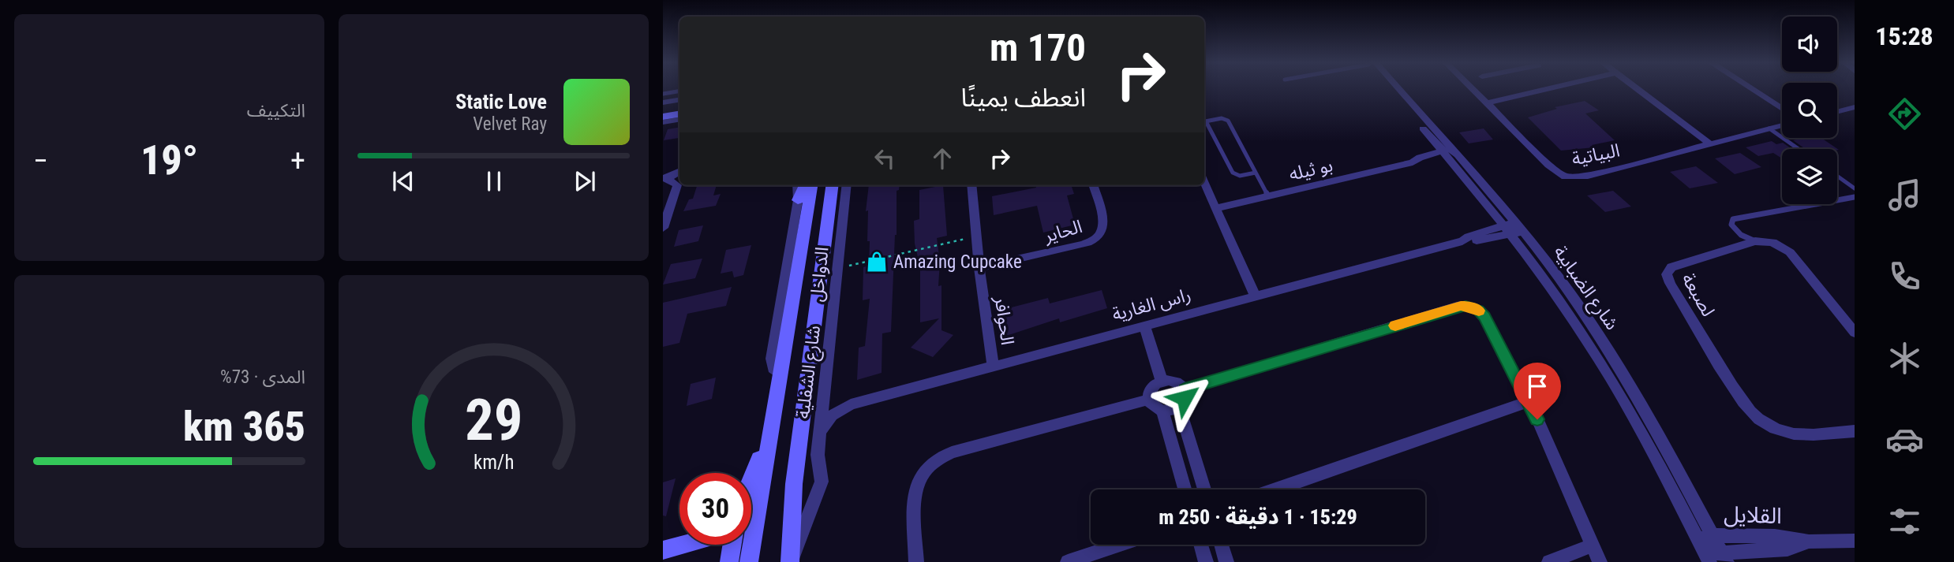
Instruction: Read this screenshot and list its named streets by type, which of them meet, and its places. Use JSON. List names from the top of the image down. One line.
{"streets":{"street":["البياتية","بو ثيله","الحاير","الدواخل","شارع الضبابية","لصبعة","راس الغارية","الحوافر","شارع الشفلية","القلايل"]},"crossings":[["بو ثيله","شارع الضبابية"],["الحاير","الحوافر"],["الدواخل","راس الغارية"],["الدواخل","شارع الشفلية"],["شارع الضبابية","راس الغارية"],["شارع الضبابية","القلايل"],["راس الغارية","الحوافر"]],"places":{"shop":["Amazing Cupcake"]},"page":{"tabs":"15:28","tile":["التكييف",["المدى · 73%","365 km"]],"turn":["170 m","انعطف يمينًا"],"song":["Static Love","Velvet Ray"],"heat":["−","19°","+"],"limit":"30","trip":"15:29 · 1 دقيقة · 250 m","gauge":["29","km/h"]}}
